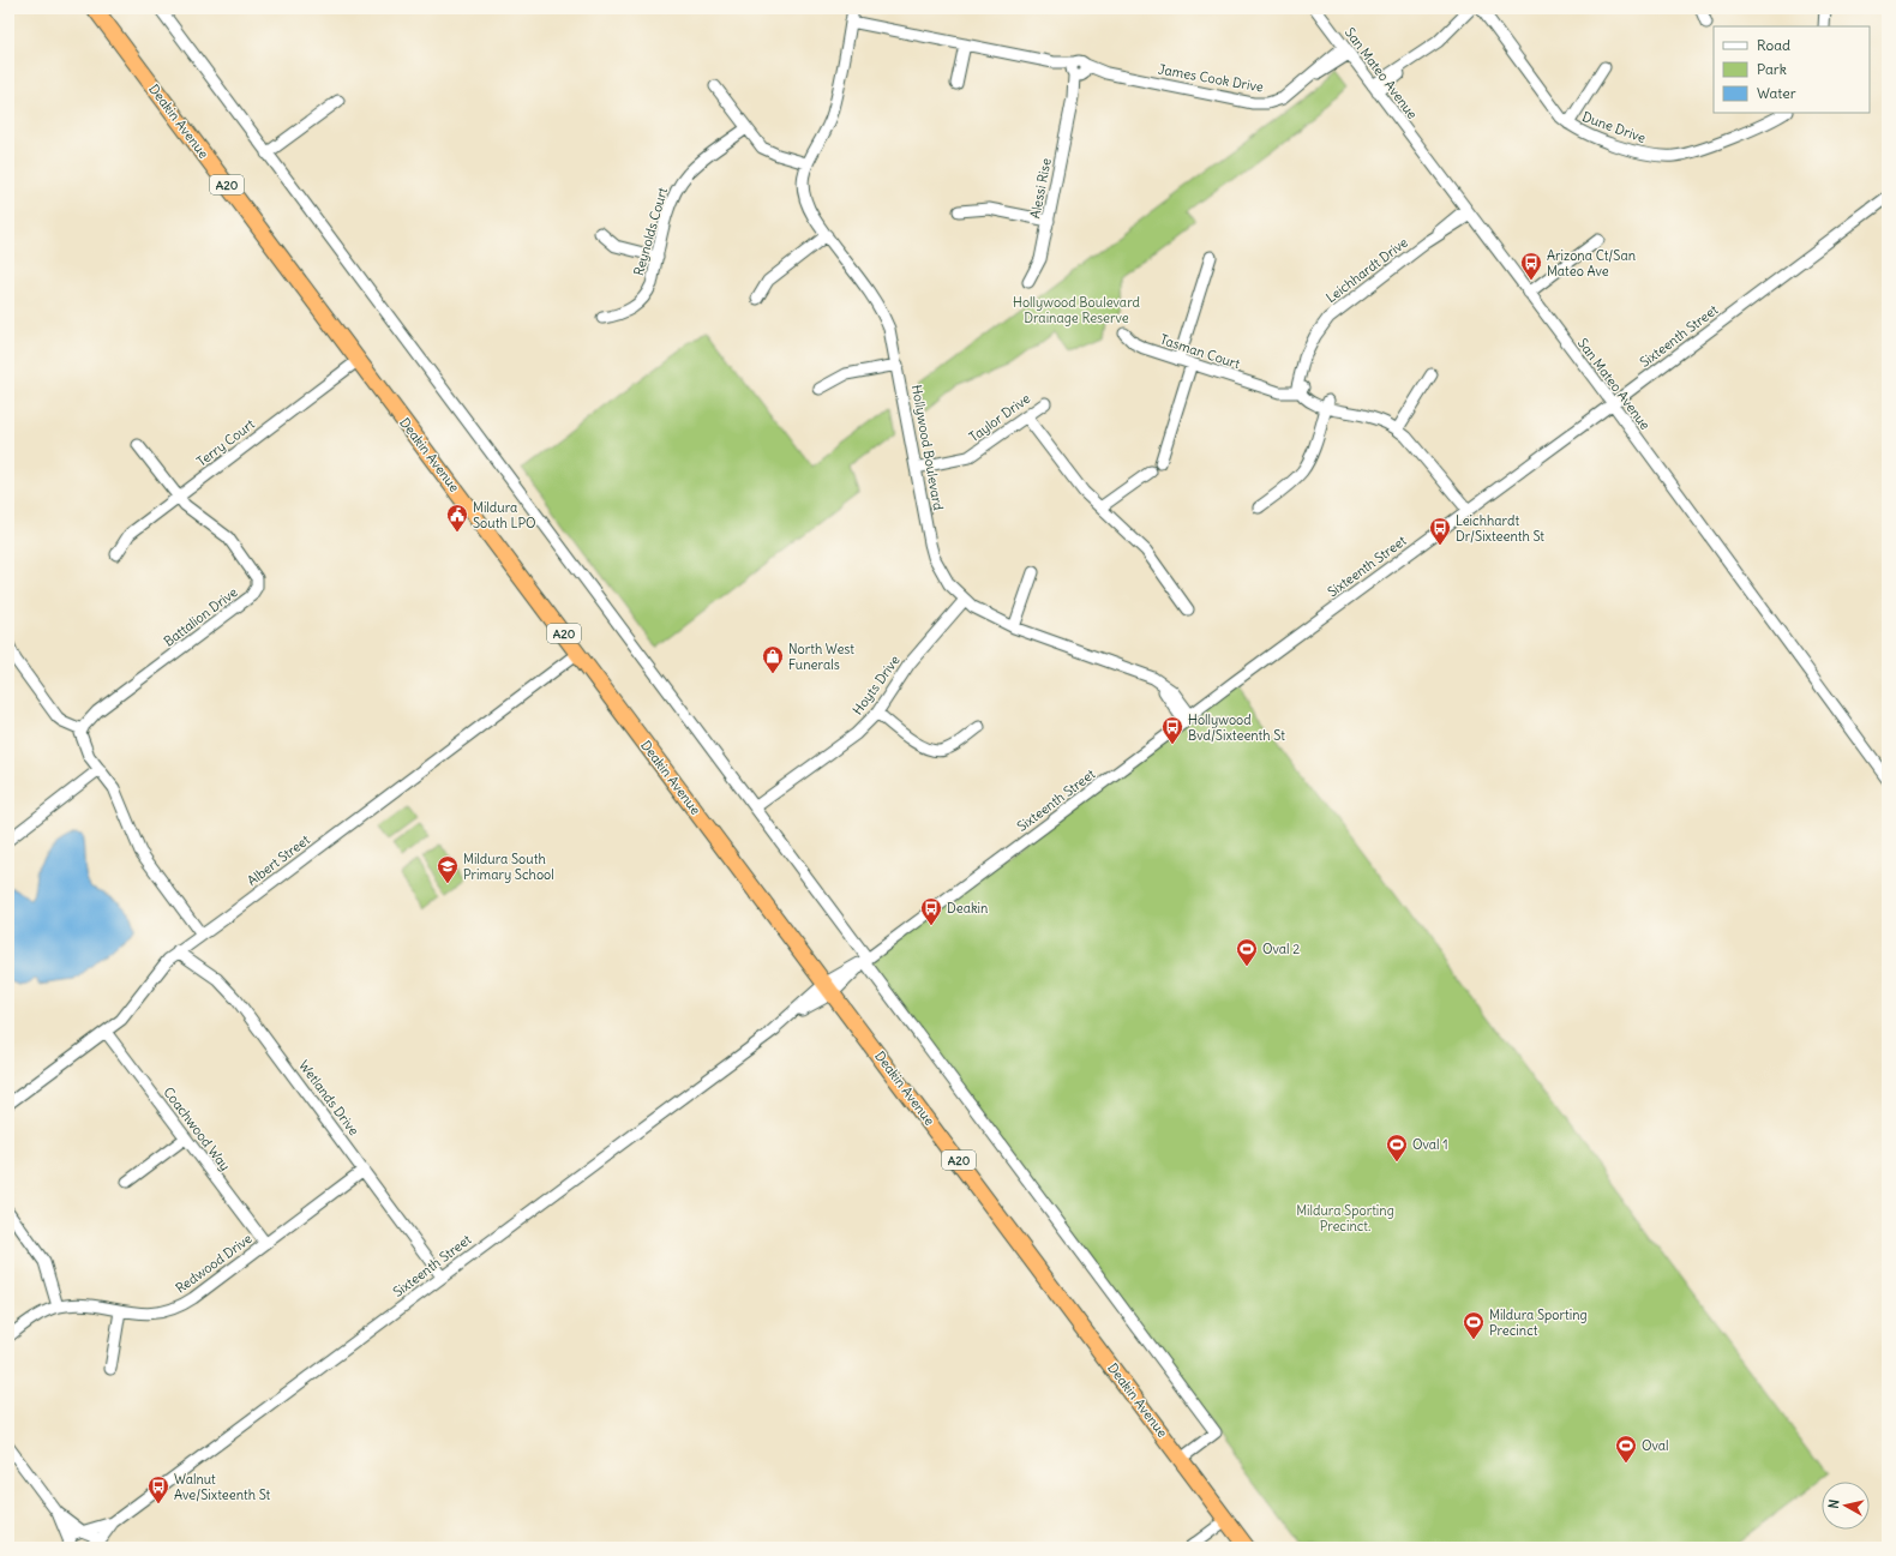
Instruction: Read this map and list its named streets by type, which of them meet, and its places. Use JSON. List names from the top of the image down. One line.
{"streets":{"highway":["Deakin Avenue","A20"],"street":["San Mateo Avenue","James Cook Drive","Dune Drive","Alessi Rise","Reynolds Court","Leichhardt Drive","Sixteenth Street","Tasman Court","Taylor Drive","Terry Court","Hollywood Boulevard","Battalion Drive","Hoyts Drive","Albert Street","Wetlands Drive","Coachwood Way","Redwood Drive"]},"crossings":[["San Mateo Avenue","James Cook Drive"],["San Mateo Avenue","Leichhardt Drive"],["San Mateo Avenue","Sixteenth Street"],["James Cook Drive","Alessi Rise"],["James Cook Drive","Hollywood Boulevard"],["Deakin Avenue","Sixteenth Street"],["Deakin Avenue","Terry Court"],["Deakin Avenue","Albert Street"],["Leichhardt Drive","Tasman Court"],["Sixteenth Street","Tasman Court"],["Sixteenth Street","Hollywood Boulevard"],["Sixteenth Street","Wetlands Drive"],["Taylor Drive","Hollywood Boulevard"],["Terry Court","Battalion Drive"],["Hollywood Boulevard","Hoyts Drive"],["Albert Street","Wetlands Drive"],["Albert Street","Coachwood Way"],["Wetlands Drive","Redwood Drive"],["Coachwood Way","Redwood Drive"]],"parks":["Hollywood Boulevard Drainage Reserve","Mildura Sporting Precinct."],"places":{"bus stop":["Arizona Ct/San Mateo Ave","Leichhardt Dr/Sixteenth St","Hollywood Bvd/Sixteenth St","Deakin","Walnut Ave/Sixteenth St"],"public building":["Mildura South LPO"],"shop":["North West Funerals"],"school or university":["Mildura South Primary School"],"sports":["Oval 2","Oval 1","Mildura Sporting Precinct","Oval"]},"legend":["Road","Park","Water"],"north":"left"}
